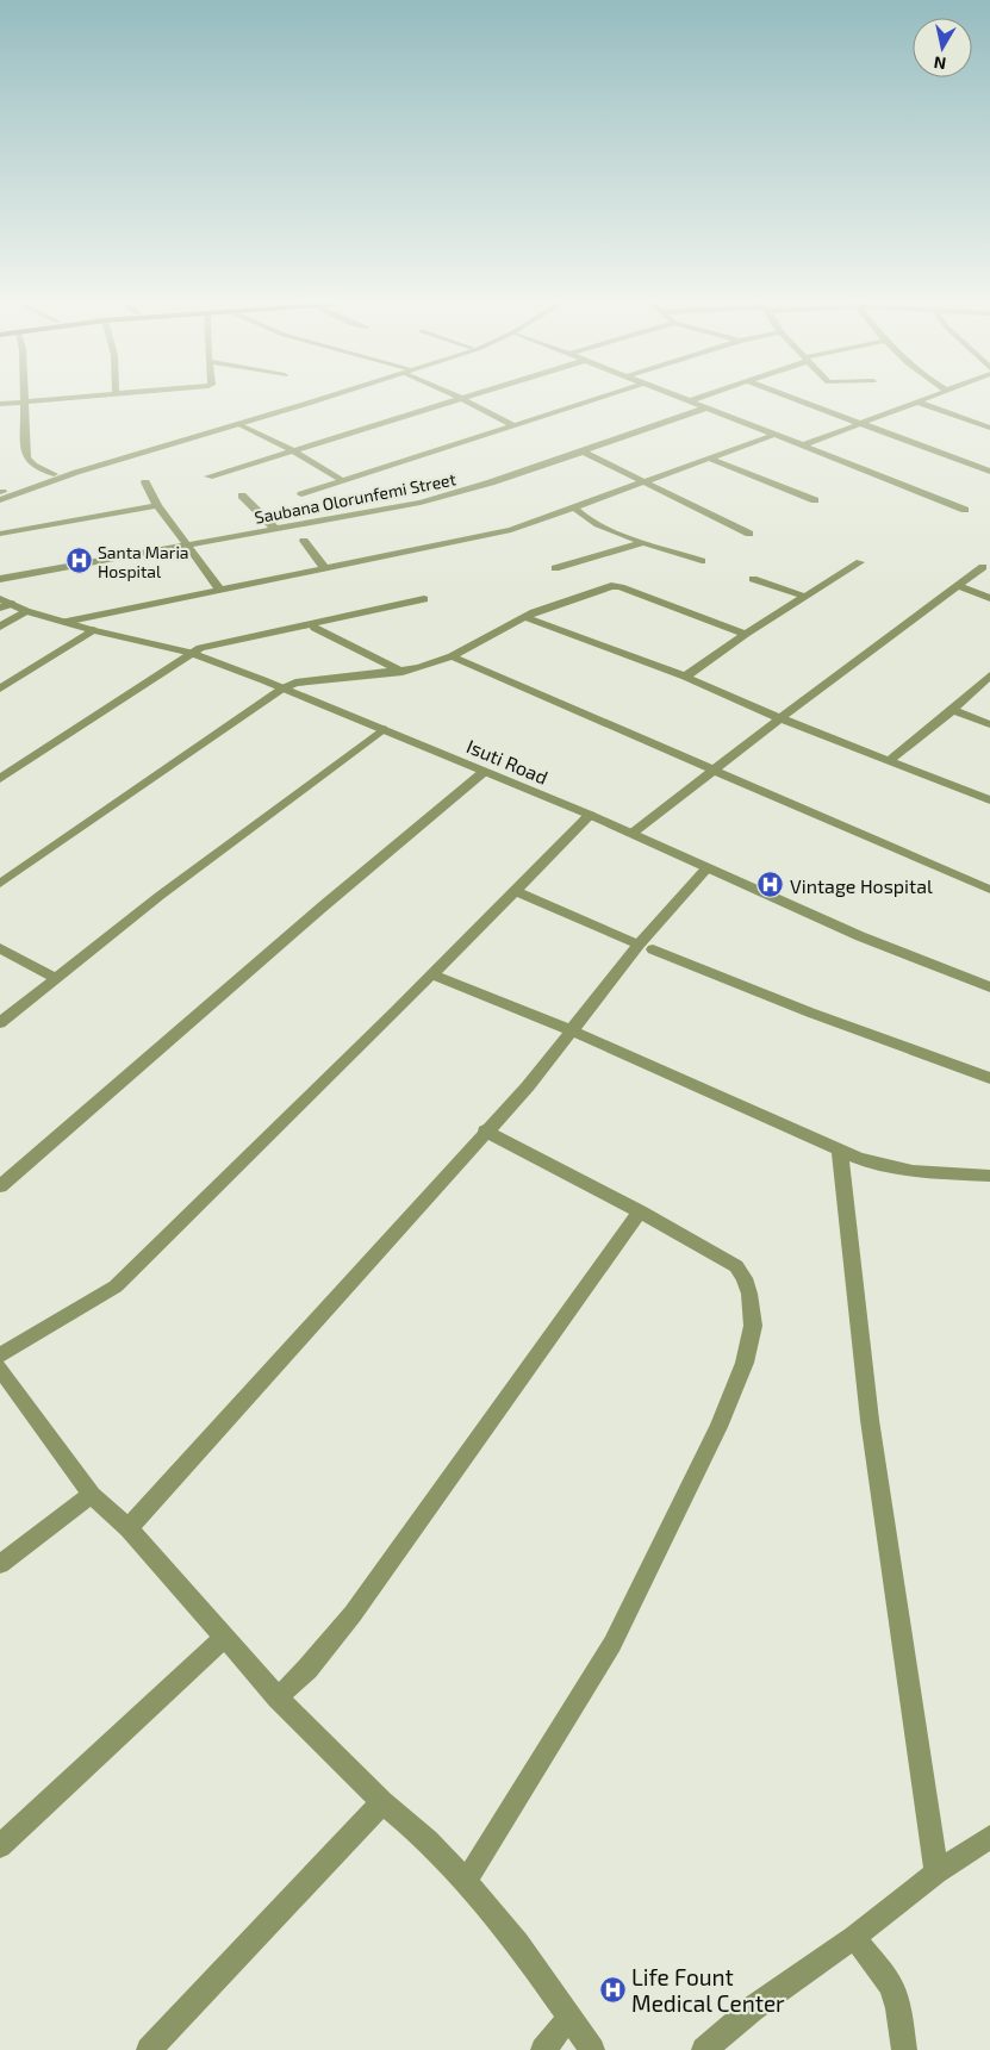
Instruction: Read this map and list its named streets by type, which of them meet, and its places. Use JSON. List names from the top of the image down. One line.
{"streets":{"street":["Saubana Olorunfemi Street","Isuti Road"]},"places":{"hospital":["Santa Maria Hospital","Vintage Hospital","Life Fount Medical Center"]},"north":"bottom"}
